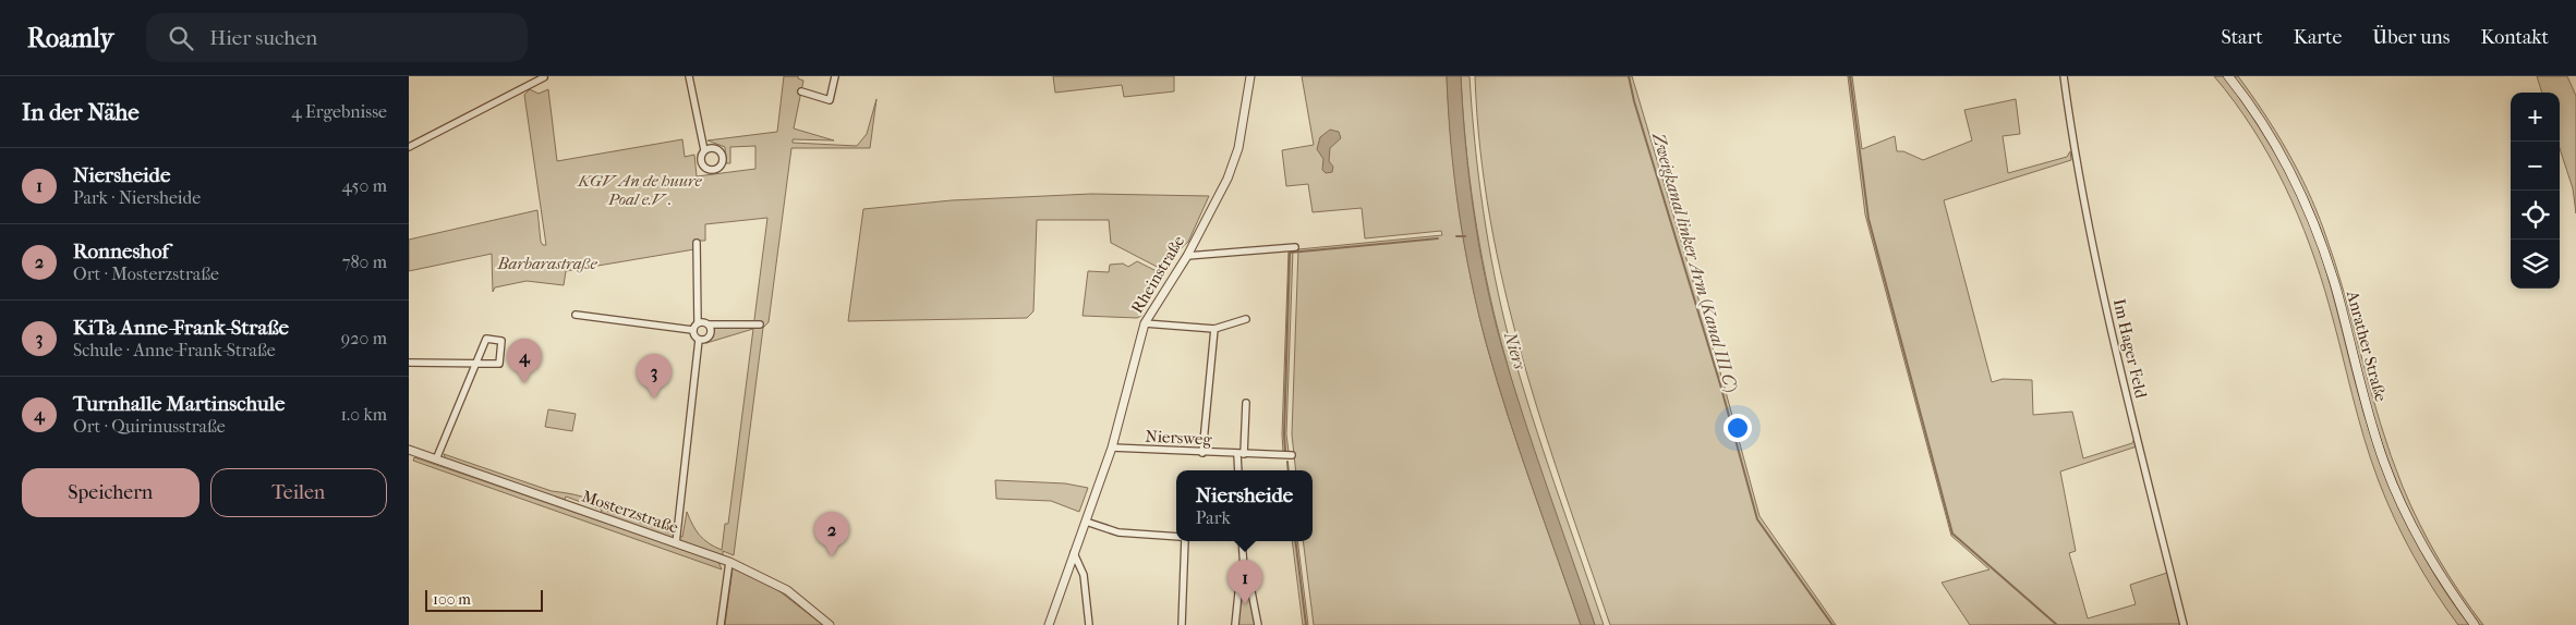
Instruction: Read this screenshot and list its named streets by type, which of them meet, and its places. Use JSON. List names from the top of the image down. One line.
{"streets":{"main road":["Anrather Straße"],"street":["Rheinstraße","Im Hager Feld","Niersweg","Mosterzstraße"]},"crossings":[["Rheinstraße","Niersweg"]],"water":["Zweigkanal linker Arm (Kanal III C)","Niers"],"parks":["KGV An de huure Poal e.V .","Barbarastraße"],"scale_bar":"100 m","page":{"header":"Roamly","search":"Hier suchen","nav":["Start","Karte","Über uns","Kontakt"],"heading":["In der Nähe","4 Ergebnisse"],"map_buttons":["+","−"],"list":[{"mark":"1","name":"Niersheide","note":"Park · Niersheide","value":"450 m"},{"mark":"2","name":"Ronneshof","note":"Ort · Mosterzstraße","value":"780 m"},{"mark":"3","name":"KiTa Anne-Frank-Straße","note":"Schule · Anne-Frank-Straße","value":"920 m"},{"mark":"4","name":"Turnhalle Martinschule","note":"Ort · Quirinusstraße","value":"1.0 km"}],"pins":["4","3","2","1"],"buttons":["Speichern","Teilen"],"popup":["Niersheide","Park"],"scale":"100 m"}}
